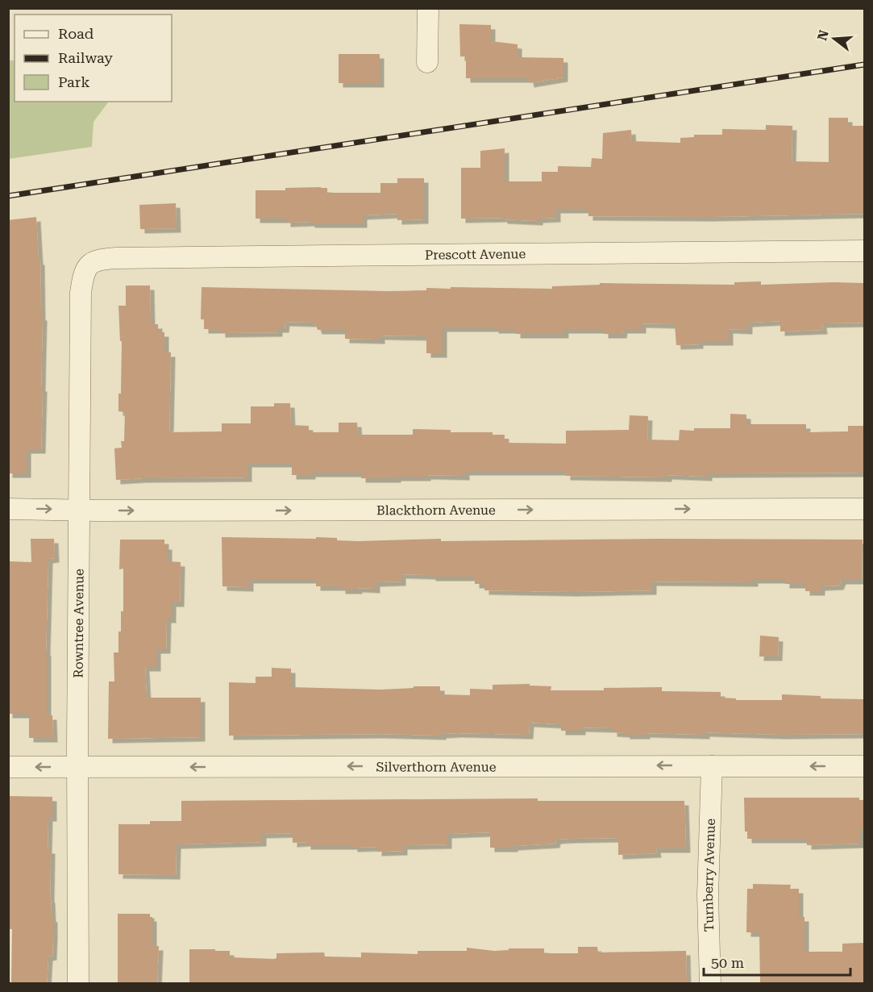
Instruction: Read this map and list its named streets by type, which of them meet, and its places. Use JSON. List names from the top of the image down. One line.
{"streets":{"street":["Prescott Avenue","Blackthorn Avenue","Rowntree Avenue","Silverthorn Avenue","Turnberry Avenue"]},"crossings":[["Prescott Avenue","Rowntree Avenue"],["Blackthorn Avenue","Rowntree Avenue"],["Rowntree Avenue","Silverthorn Avenue"],["Silverthorn Avenue","Turnberry Avenue"]],"one_way":["Blackthorn Avenue","Silverthorn Avenue"],"legend":["Road","Railway","Park"],"scale_bar":"50 m","north":"left"}
